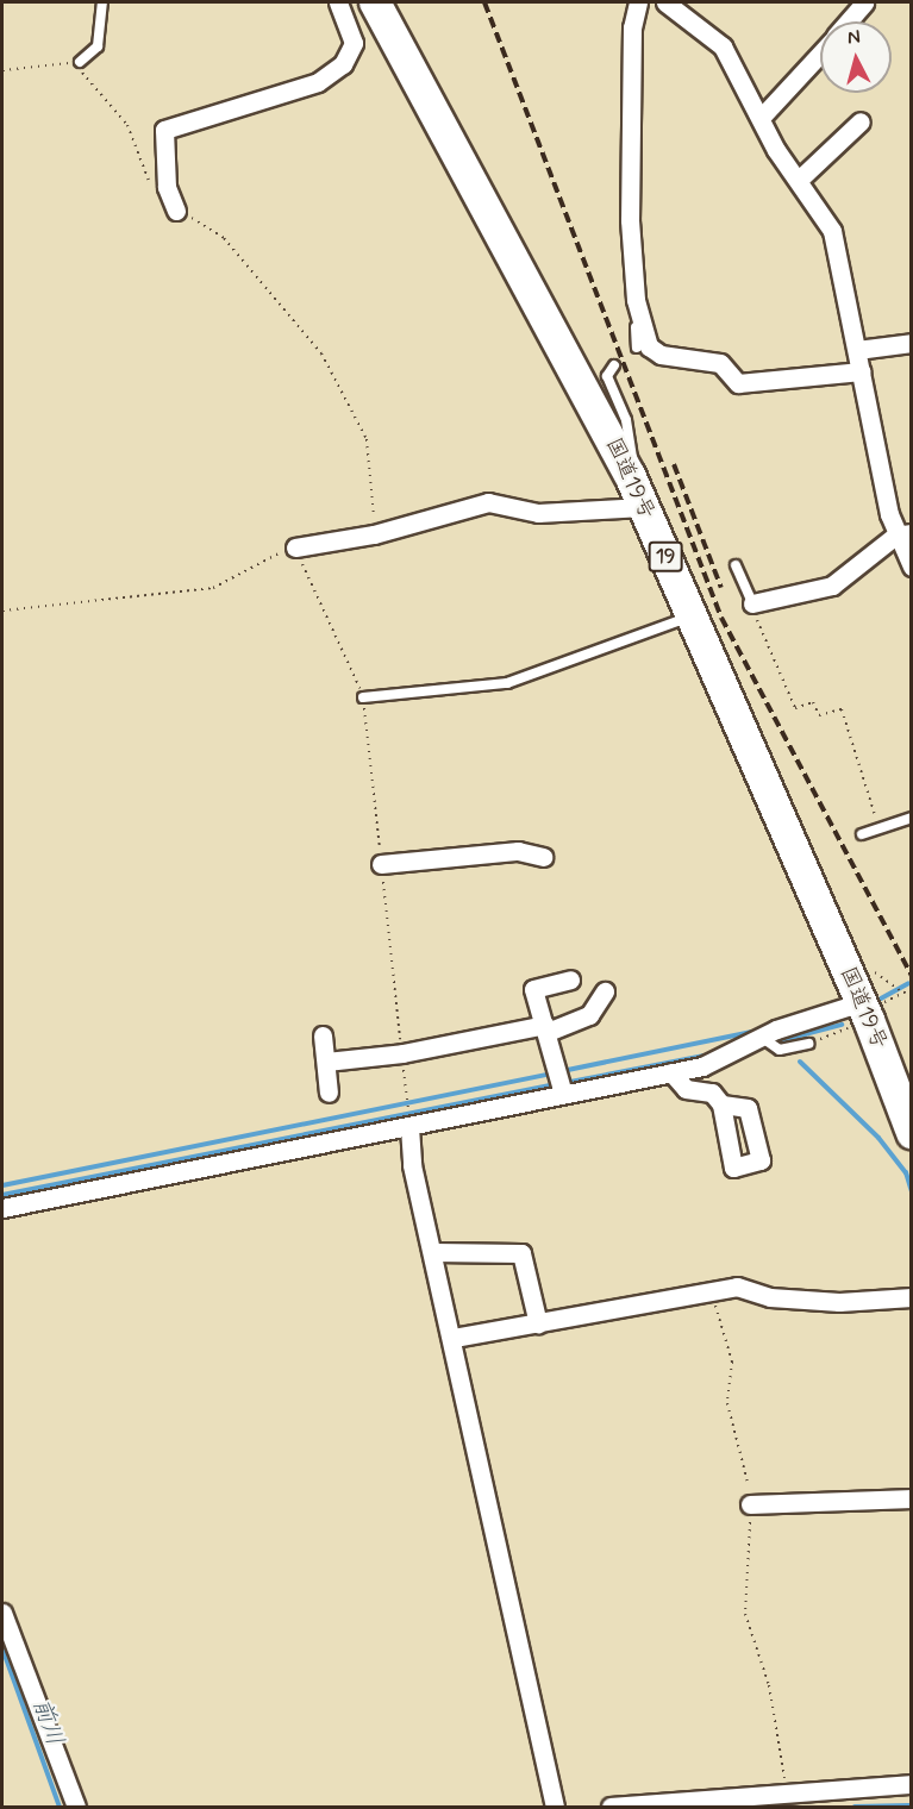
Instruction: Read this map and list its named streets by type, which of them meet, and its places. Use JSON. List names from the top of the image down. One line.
{"streets":{"highway":["国道19号","19"]},"water":["前川"],"north":"top"}
